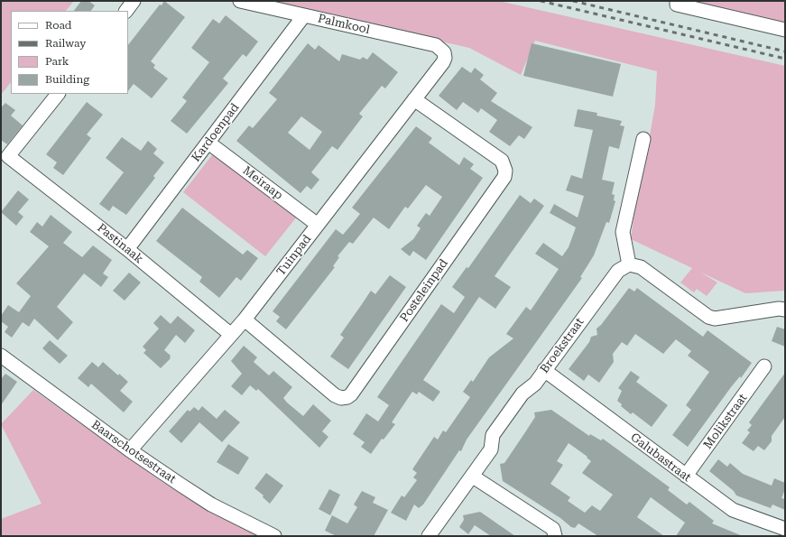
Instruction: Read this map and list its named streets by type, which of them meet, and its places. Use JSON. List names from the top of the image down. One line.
{"streets":{"street":["Palmkool","Kardoenpad","Meiraap","Pastinaak","Tuinpad","Posteleinpad","Broekstraat","Molikstraat","Baarschotsestraat","Galubastraat"]},"crossings":[["Palmkool","Kardoenpad"],["Palmkool","Tuinpad"],["Kardoenpad","Meiraap"],["Kardoenpad","Pastinaak"],["Meiraap","Tuinpad"],["Pastinaak","Tuinpad"],["Tuinpad","Posteleinpad"],["Tuinpad","Baarschotsestraat"],["Broekstraat","Galubastraat"],["Molikstraat","Galubastraat"]],"legend":["Road","Railway","Park","Building"]}
